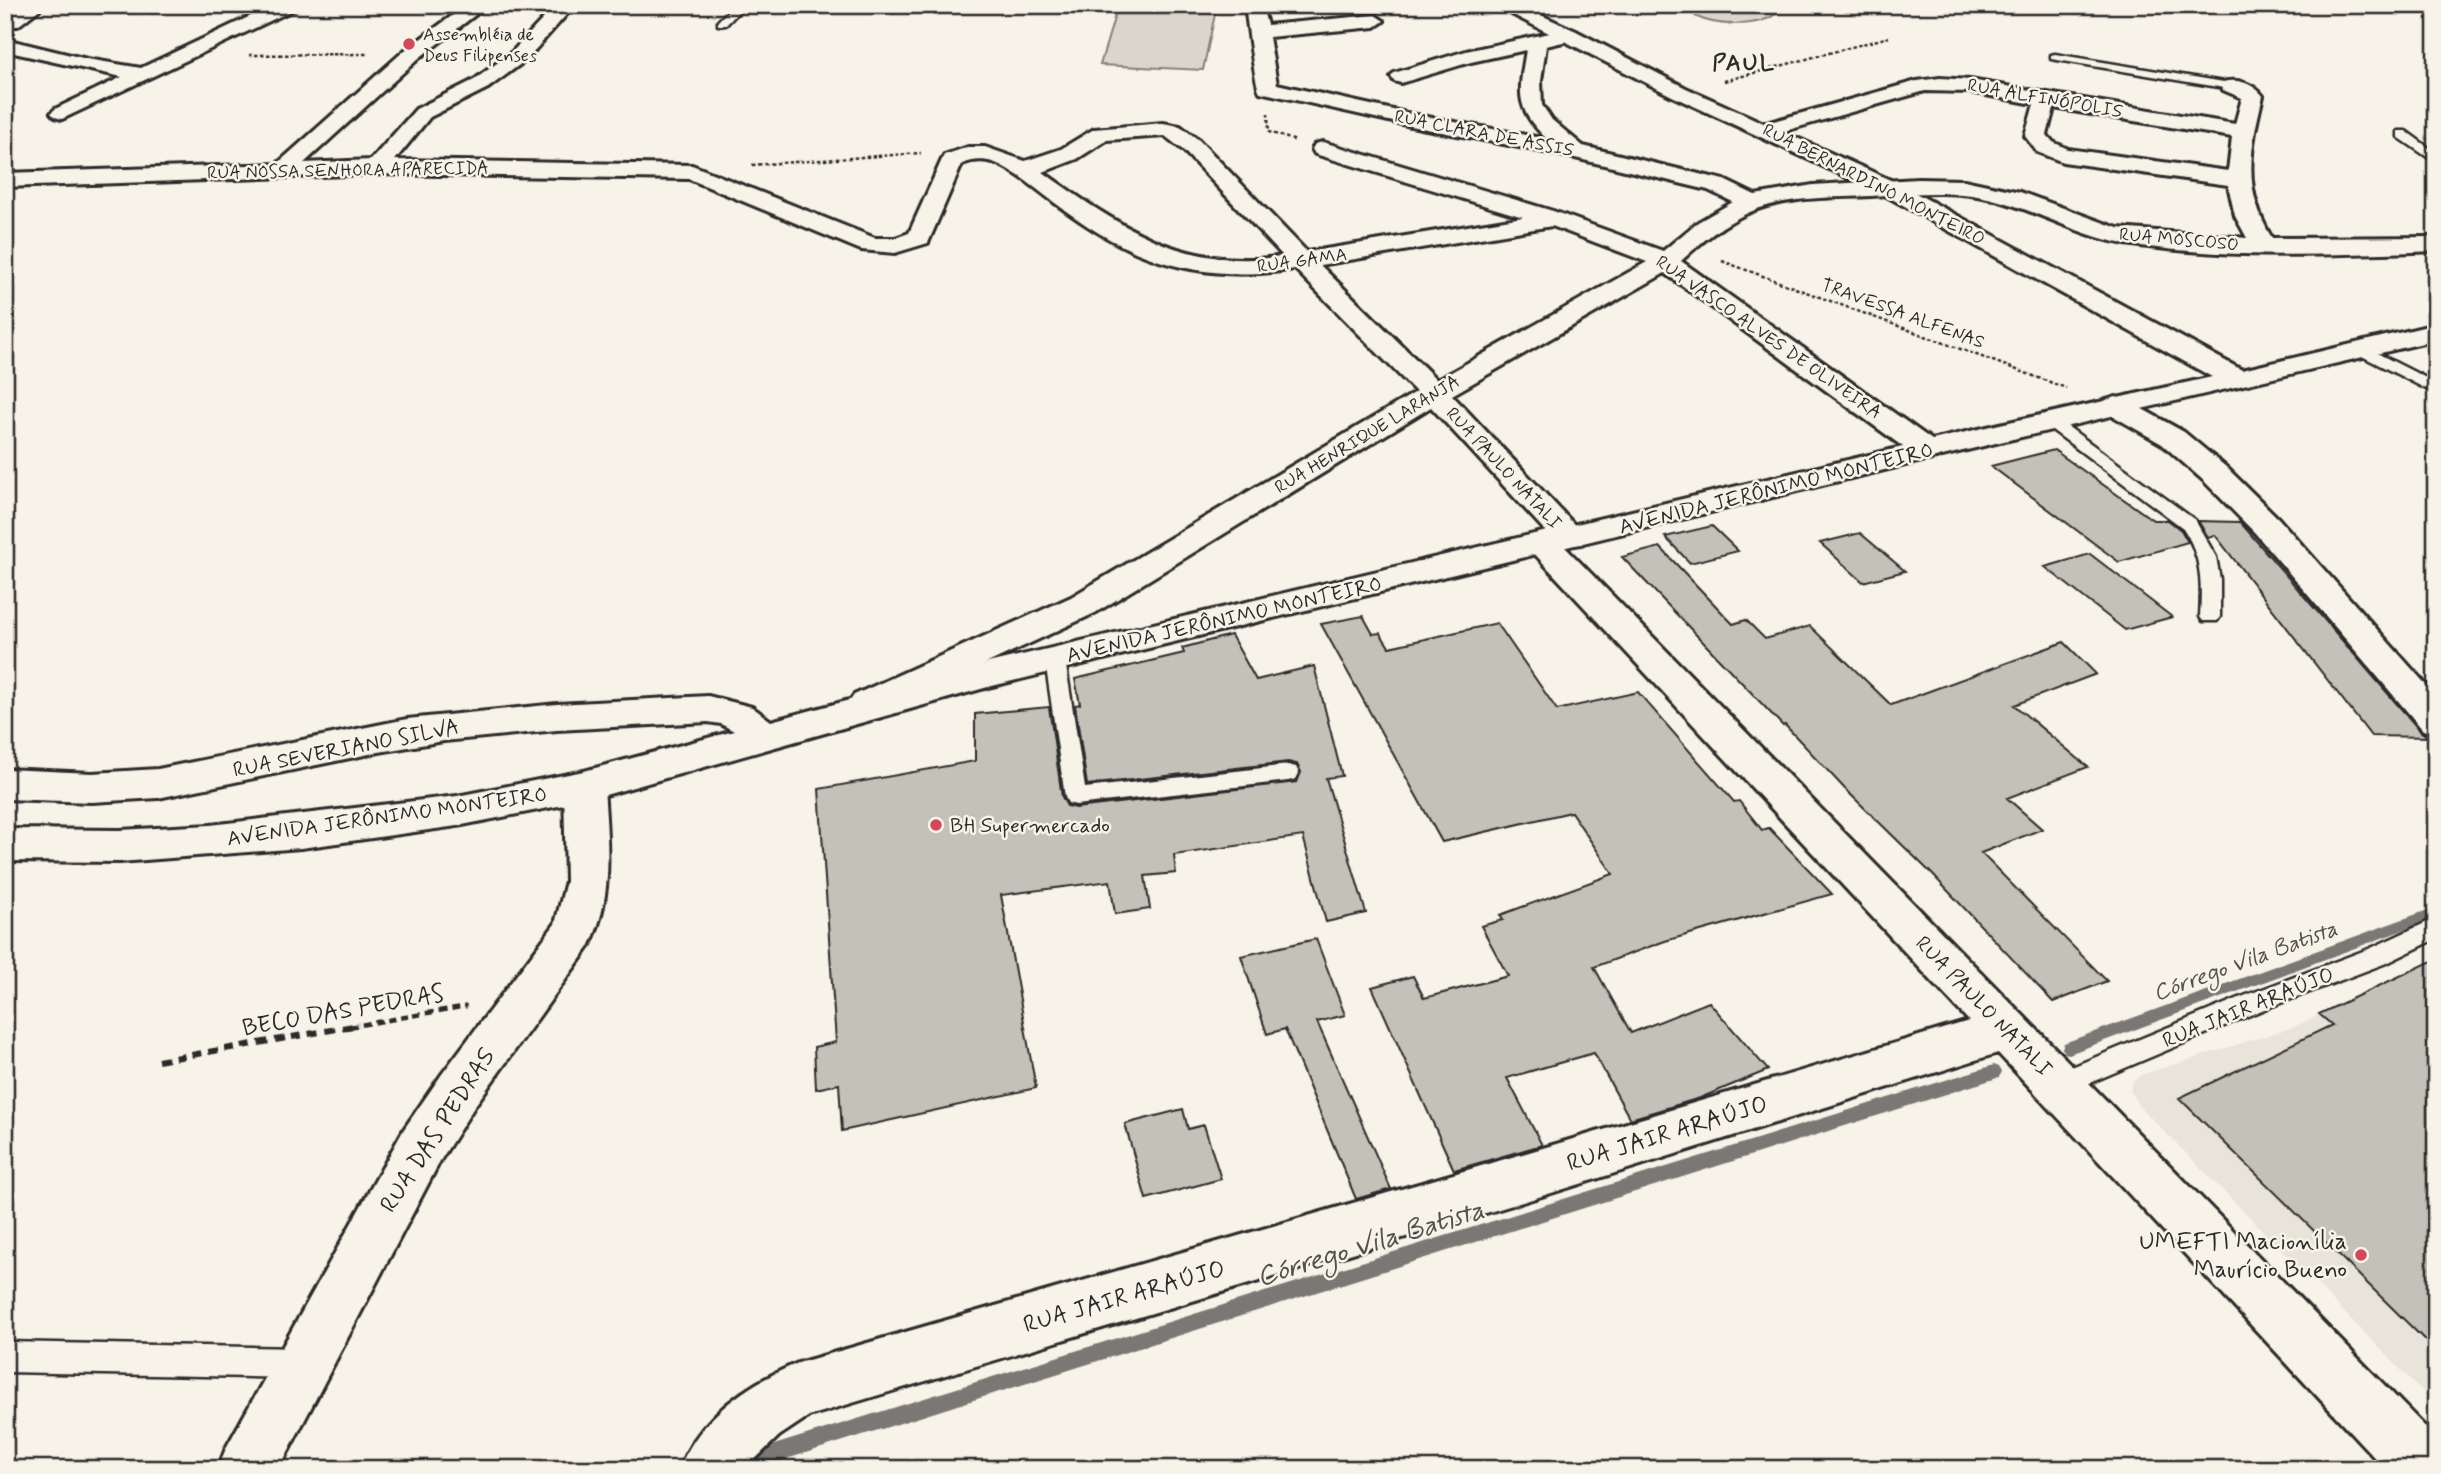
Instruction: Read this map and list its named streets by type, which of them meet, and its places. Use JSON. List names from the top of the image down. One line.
{"streets":{"street":["RUA ALFINÓPOLIS","RUA CLARA DE ASSIS","RUA NOSSA SENHORA APARECIDA","RUA BERNARDINO MONTEIRO","RUA MOSCOSO","RUA GAMA","RUA VASCO ALVES DE OLIVEIRA","RUA HENRIQUE LARANJA","RUA PAULO NATALI","AVENIDA JERÔNIMO MONTEIRO","RUA SEVERIANO SILVA","RUA JAIR ARAÚJO","RUA DAS PEDRAS"],"path":["TRAVESSA ALFENAS","BECO DAS PEDRAS"]},"crossings":[["RUA ALFINÓPOLIS","RUA BERNARDINO MONTEIRO"],["RUA CLARA DE ASSIS","RUA HENRIQUE LARANJA"],["RUA NOSSA SENHORA APARECIDA","RUA GAMA"],["RUA NOSSA SENHORA APARECIDA","RUA PAULO NATALI"],["RUA BERNARDINO MONTEIRO","RUA MOSCOSO"],["RUA BERNARDINO MONTEIRO","RUA HENRIQUE LARANJA"],["RUA BERNARDINO MONTEIRO","AVENIDA JERÔNIMO MONTEIRO"],["RUA MOSCOSO","RUA HENRIQUE LARANJA"],["RUA GAMA","RUA VASCO ALVES DE OLIVEIRA"],["RUA GAMA","RUA PAULO NATALI"],["TRAVESSA ALFENAS","RUA VASCO ALVES DE OLIVEIRA"],["TRAVESSA ALFENAS","RUA HENRIQUE LARANJA"],["TRAVESSA ALFENAS","AVENIDA JERÔNIMO MONTEIRO"],["RUA VASCO ALVES DE OLIVEIRA","RUA HENRIQUE LARANJA"],["RUA VASCO ALVES DE OLIVEIRA","AVENIDA JERÔNIMO MONTEIRO"],["RUA HENRIQUE LARANJA","RUA PAULO NATALI"],["RUA HENRIQUE LARANJA","AVENIDA JERÔNIMO MONTEIRO"],["RUA PAULO NATALI","AVENIDA JERÔNIMO MONTEIRO"],["RUA PAULO NATALI","RUA JAIR ARAÚJO"],["AVENIDA JERÔNIMO MONTEIRO","RUA SEVERIANO SILVA"],["AVENIDA JERÔNIMO MONTEIRO","RUA DAS PEDRAS"],["BECO DAS PEDRAS","RUA DAS PEDRAS"]],"districts":["PAUL"],"water":["Córrego Vila Batista"],"places":["Assembléia de Deus Filipenses","BH Supermercado","UMEFTI Macionília Maurício Bueno"]}
